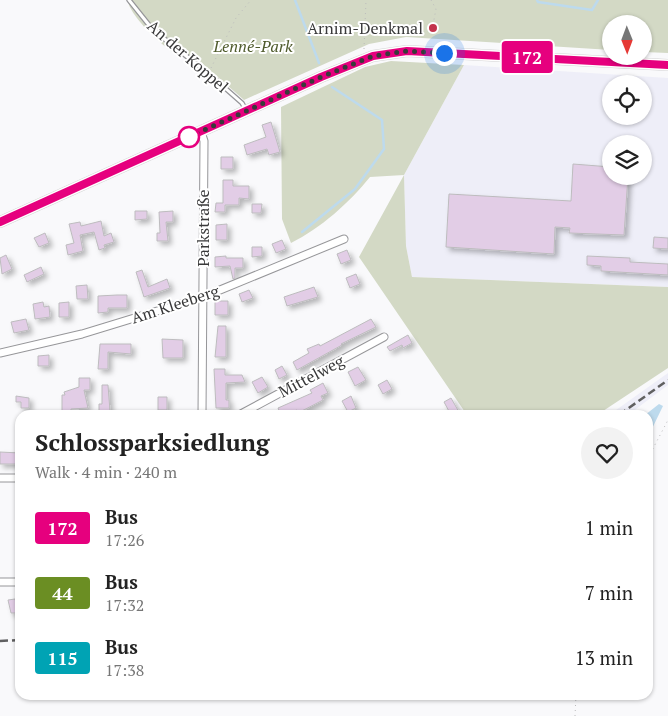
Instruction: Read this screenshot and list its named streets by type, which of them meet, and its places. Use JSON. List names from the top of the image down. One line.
{"streets":{"street":["Parkstraße","Am Kleeberg","Mittelweg"],"lane":["An der Koppel"]},"crossings":[["Parkstraße","Am Kleeberg"]],"parks":["Lenné-Park"],"places":["Arnim-Denkmal"],"lines":["bus line 172"],"north":"bottom","page":{"on_map":"172","heading":["Schlossparksiedlung","Walk · 4 min · 240 m"],"list":[{"mark":"172","name":"Bus","note":"17:26","value":"1 min"},{"mark":"44","name":"Bus","note":"17:32","value":"7 min"},{"mark":"115","name":"Bus","note":"17:38","value":"13 min"}]}}
